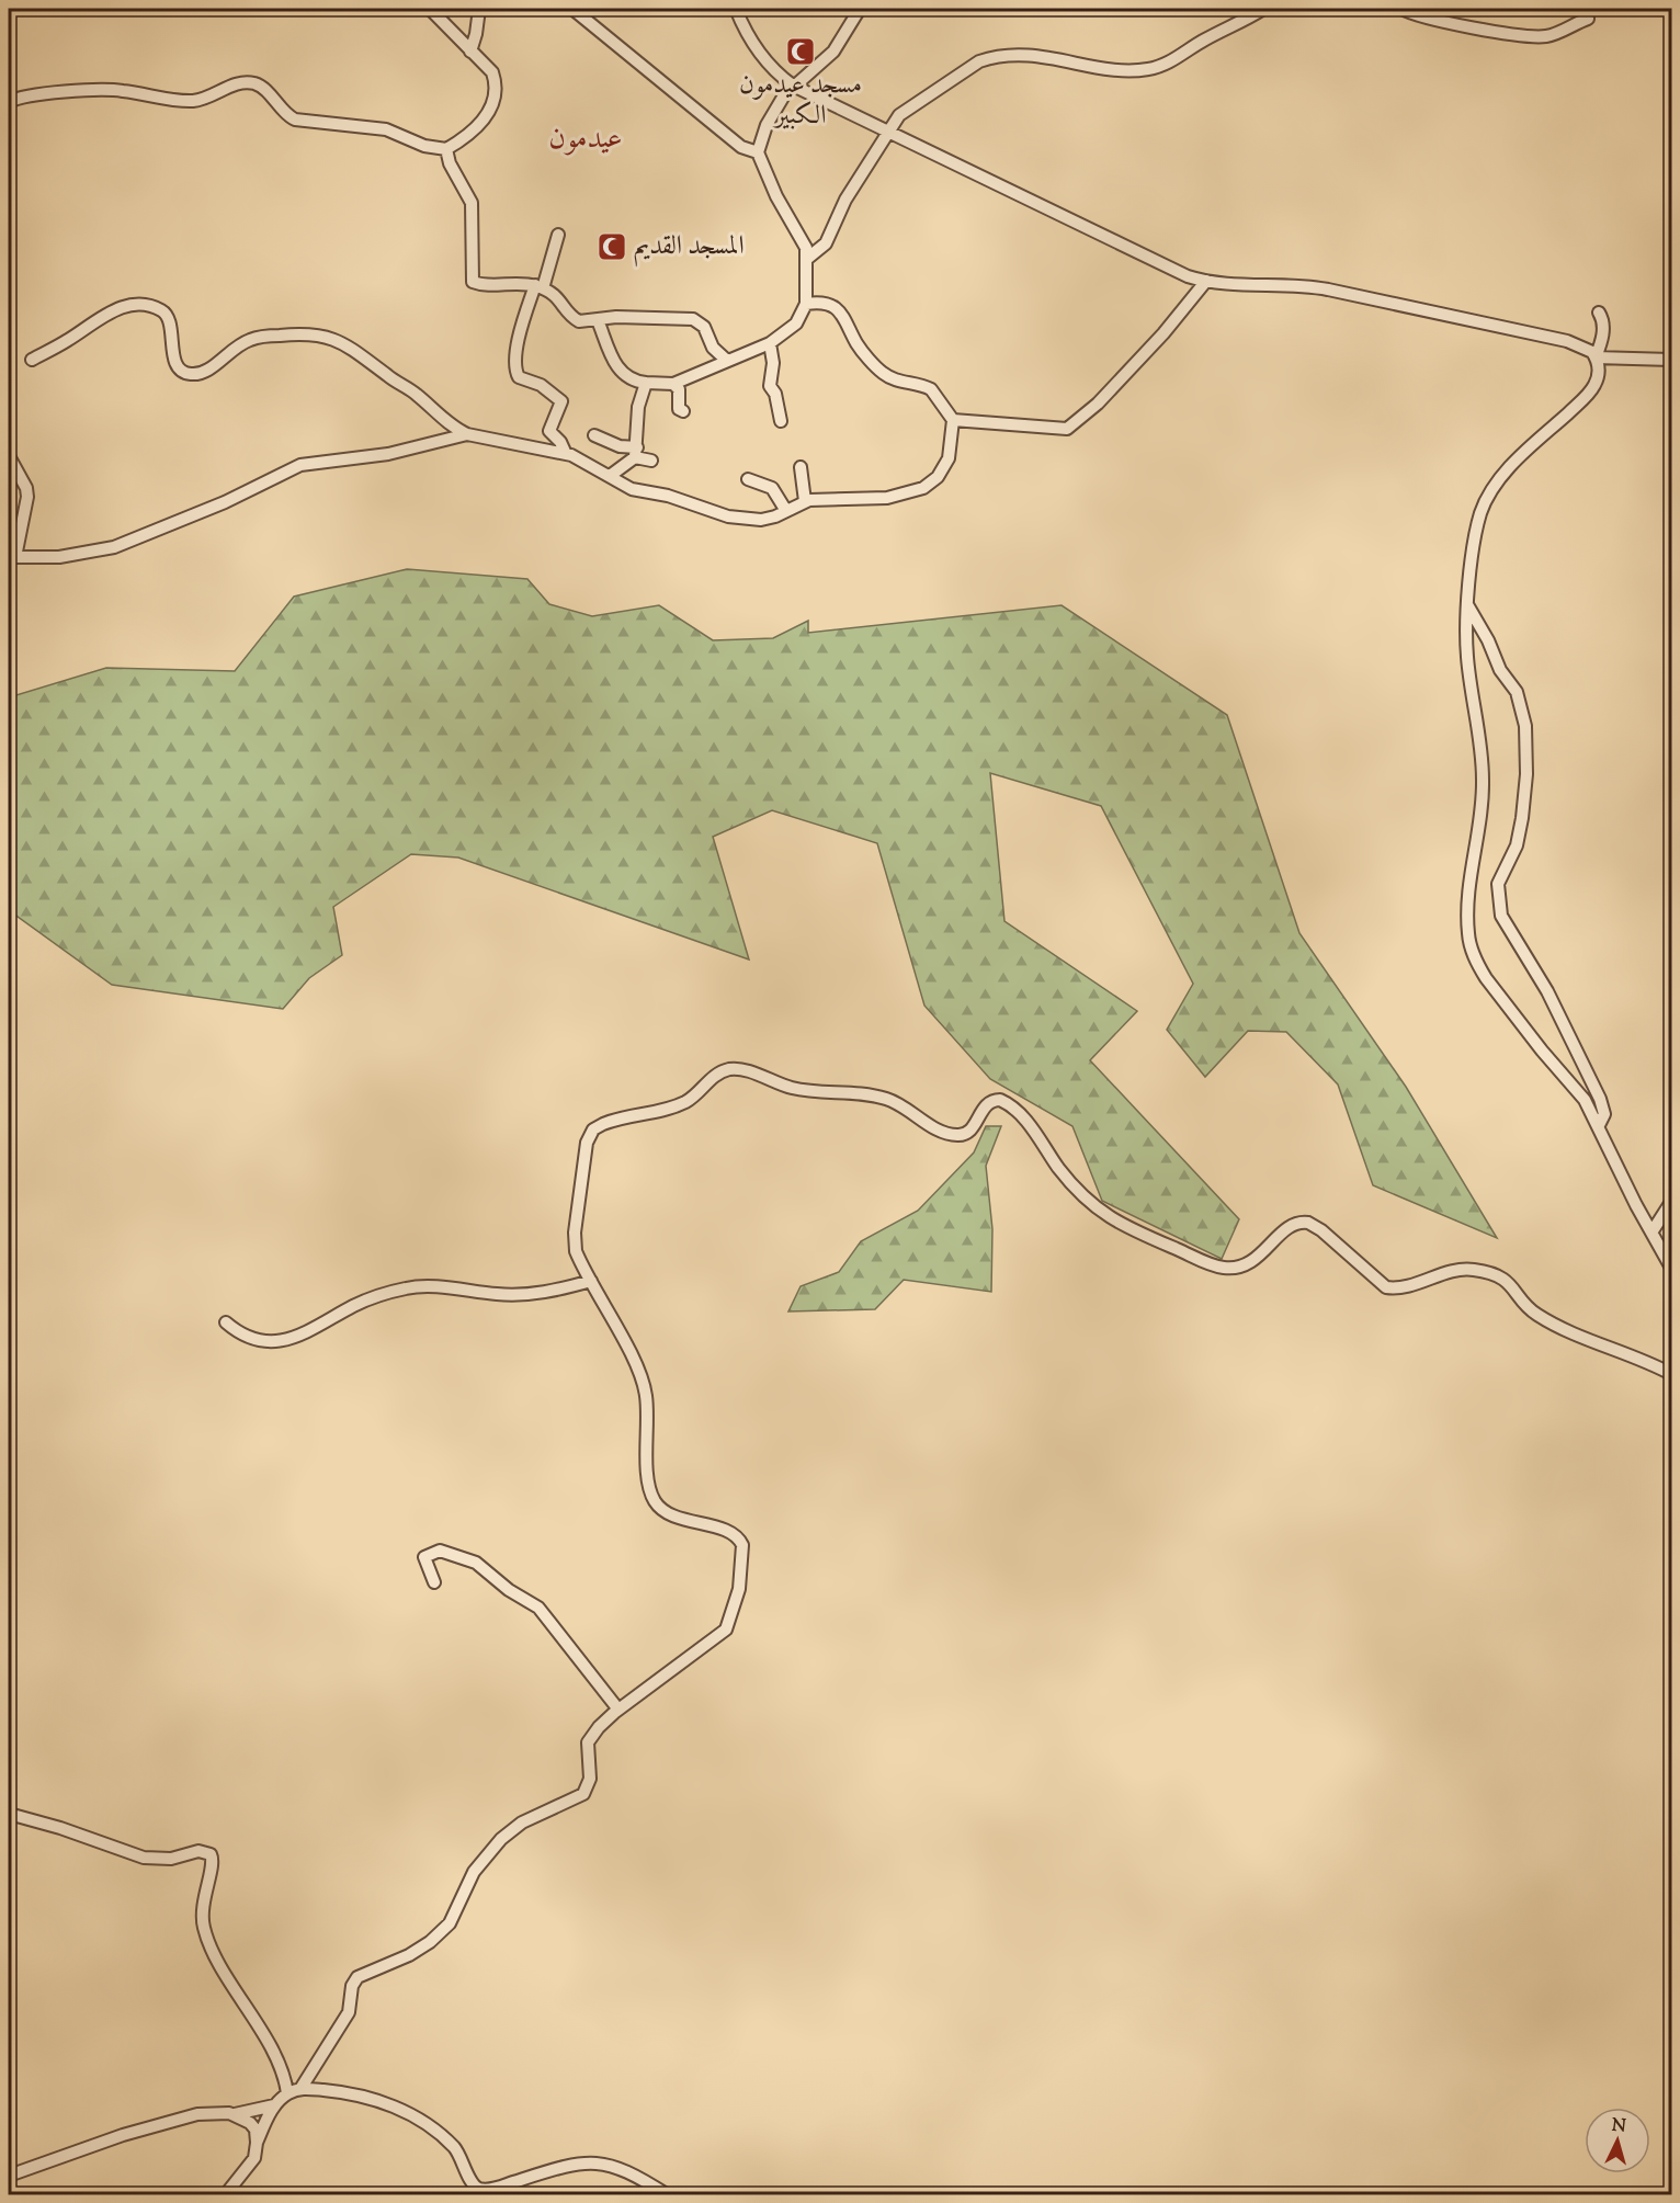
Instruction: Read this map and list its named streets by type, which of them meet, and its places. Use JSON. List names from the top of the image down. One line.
{"districts":["عيدمون"],"places":{"mosque":["مسجد عيدمون الكبير","المسجد القديم"]},"north":"top"}
